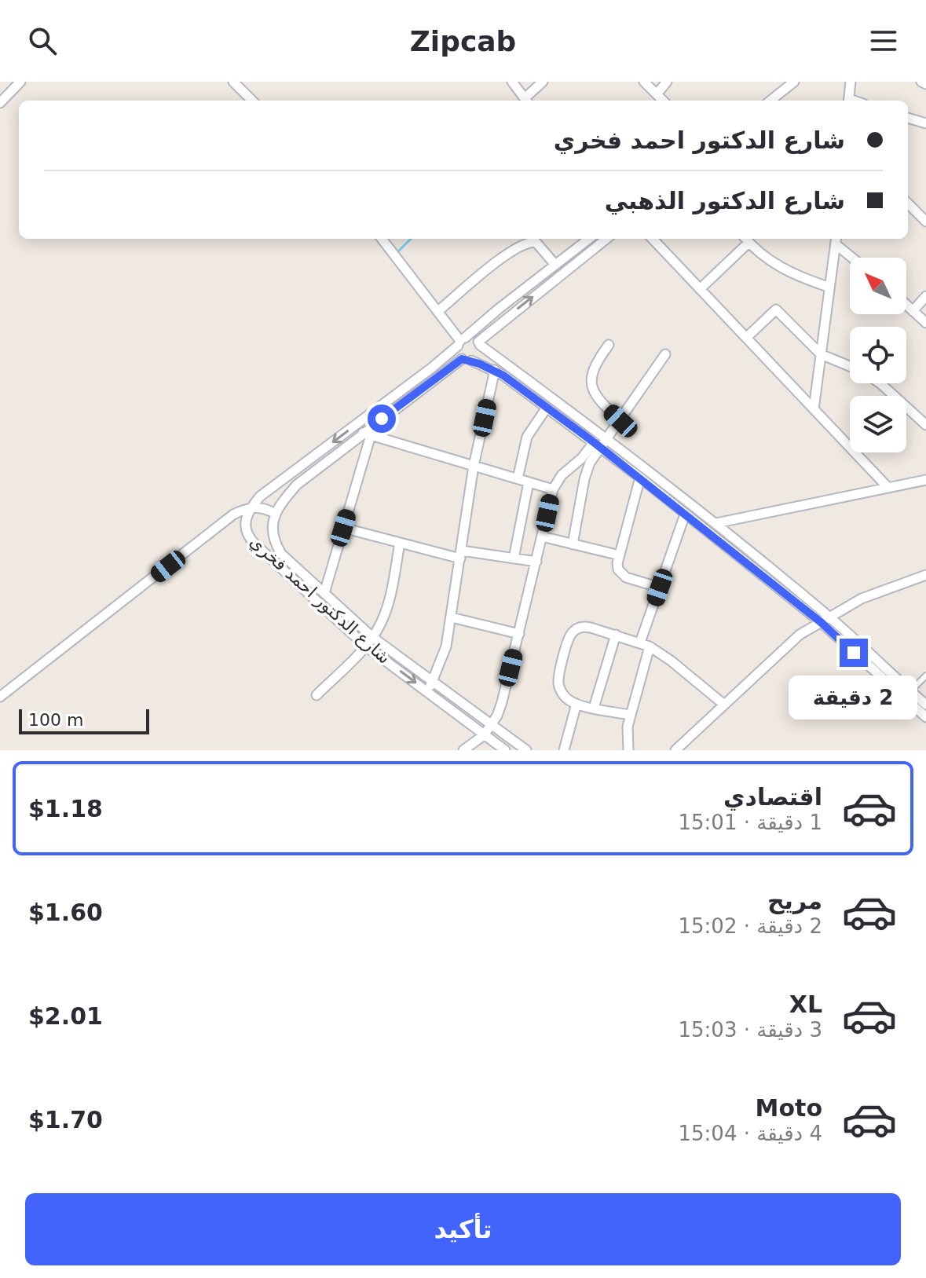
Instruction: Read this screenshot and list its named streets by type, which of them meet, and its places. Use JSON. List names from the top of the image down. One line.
{"streets":{"street":["شارع الدكتور احمد فخري"]},"scale_bar":"100 m","north":"top left","page":{"header":"Zipcab","banner":["شارع الدكتور احمد فخري","شارع الدكتور الذهبي"],"bubble":"2 دقيقة","scale":"100 m","list":[{"name":"اقتصادي","note":"1 دقيقة · 15:01","value":"$1.18"},{"name":"مريح","note":"2 دقيقة · 15:02","value":"$1.60"},{"name":"XL","note":"3 دقيقة · 15:03","value":"$2.01"},{"name":"Moto","note":"4 دقيقة · 15:04","value":"$1.70"}],"buttons":"تأكيد"}}
